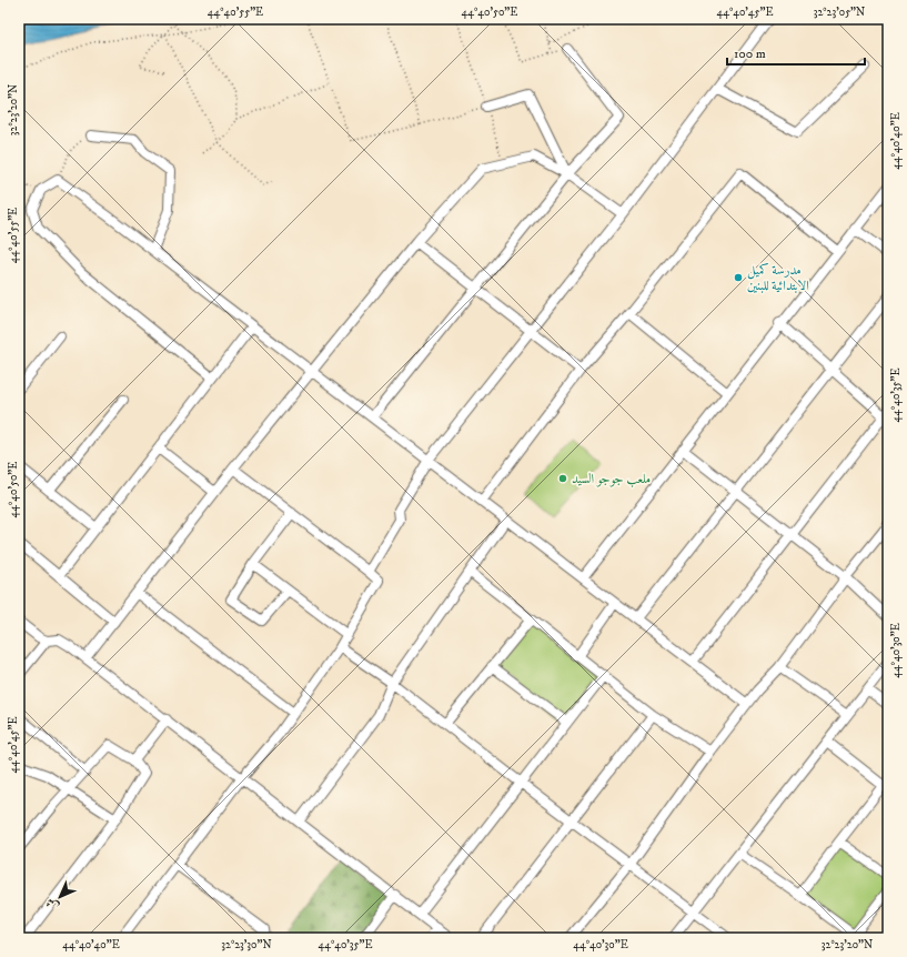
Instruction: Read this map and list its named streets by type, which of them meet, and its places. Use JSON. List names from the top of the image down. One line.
{"places":["مدرسة كميل الابتدائية للبنين","ملعب جوجو السيد"],"scale_bar":"100 m","north":"bottom left","coordinates":["44°40'55\"E","44°40'50\"E","44°40'45\"E","32°23'05\"N","32°23'20\"N","44°40'40\"E","44°40'35\"E","44°40'30\"E","32°23'30\"N"]}
